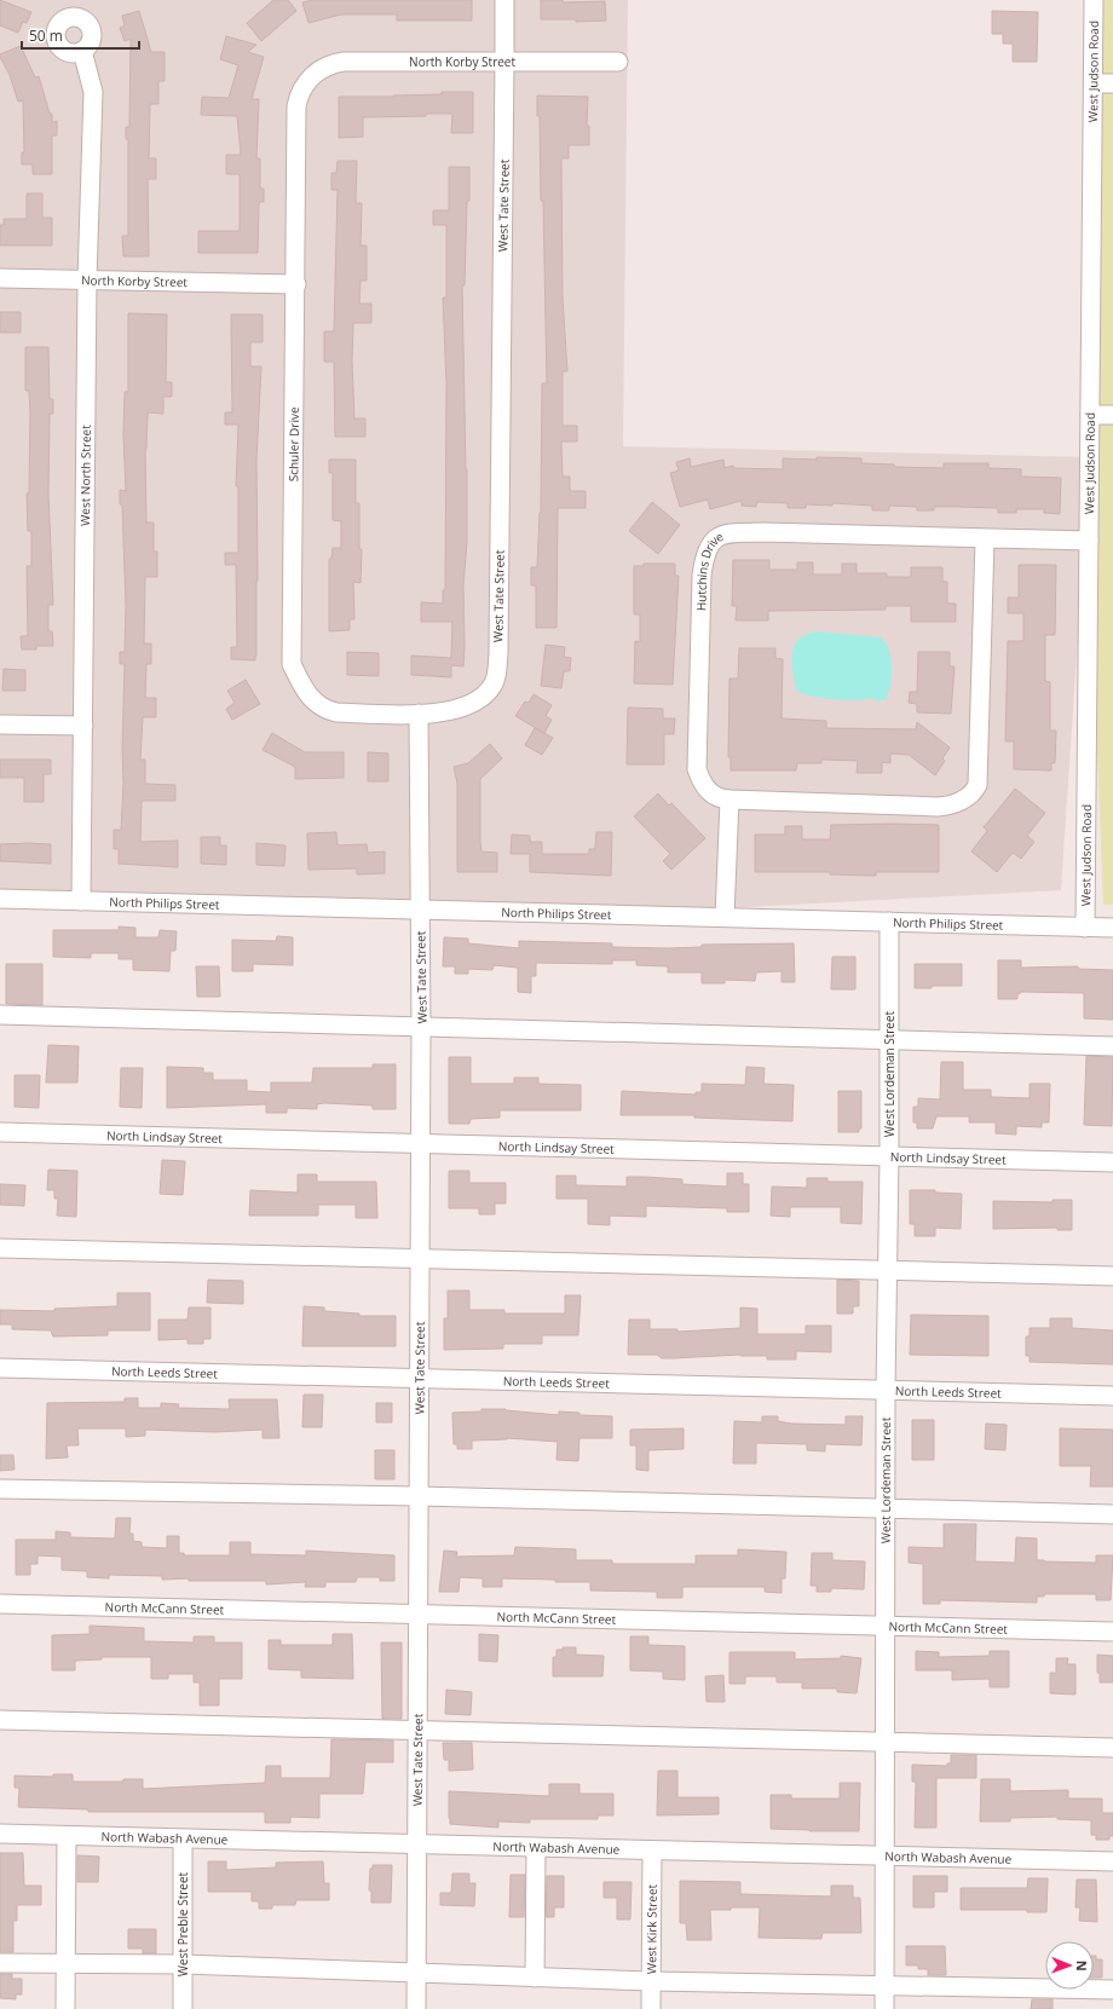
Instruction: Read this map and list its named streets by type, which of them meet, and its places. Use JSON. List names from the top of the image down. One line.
{"streets":{"street":["North Korby Street","West Judson Road","West Tate Street","Schuler Drive","West North Street","Hutchins Drive","North Philips Street","West Lordeman Street","North Lindsay Street","North Leeds Street","North McCann Street","North Wabash Avenue","West Preble Street","West Kirk Street"]},"crossings":[["North Korby Street","West Tate Street"],["North Korby Street","Schuler Drive"],["North Korby Street","West North Street"],["West Judson Road","Hutchins Drive"],["West Judson Road","North Philips Street"],["West Tate Street","Schuler Drive"],["West Tate Street","North Philips Street"],["West Tate Street","North Lindsay Street"],["West Tate Street","North Leeds Street"],["West Tate Street","North McCann Street"],["West Tate Street","North Wabash Avenue"],["West North Street","North Philips Street"],["North Philips Street","West Lordeman Street"],["West Lordeman Street","North Lindsay Street"],["West Lordeman Street","North Leeds Street"],["West Lordeman Street","North McCann Street"],["West Lordeman Street","North Wabash Avenue"],["North Wabash Avenue","West Preble Street"],["North Wabash Avenue","West Kirk Street"]],"scale_bar":"50 m","north":"right"}
